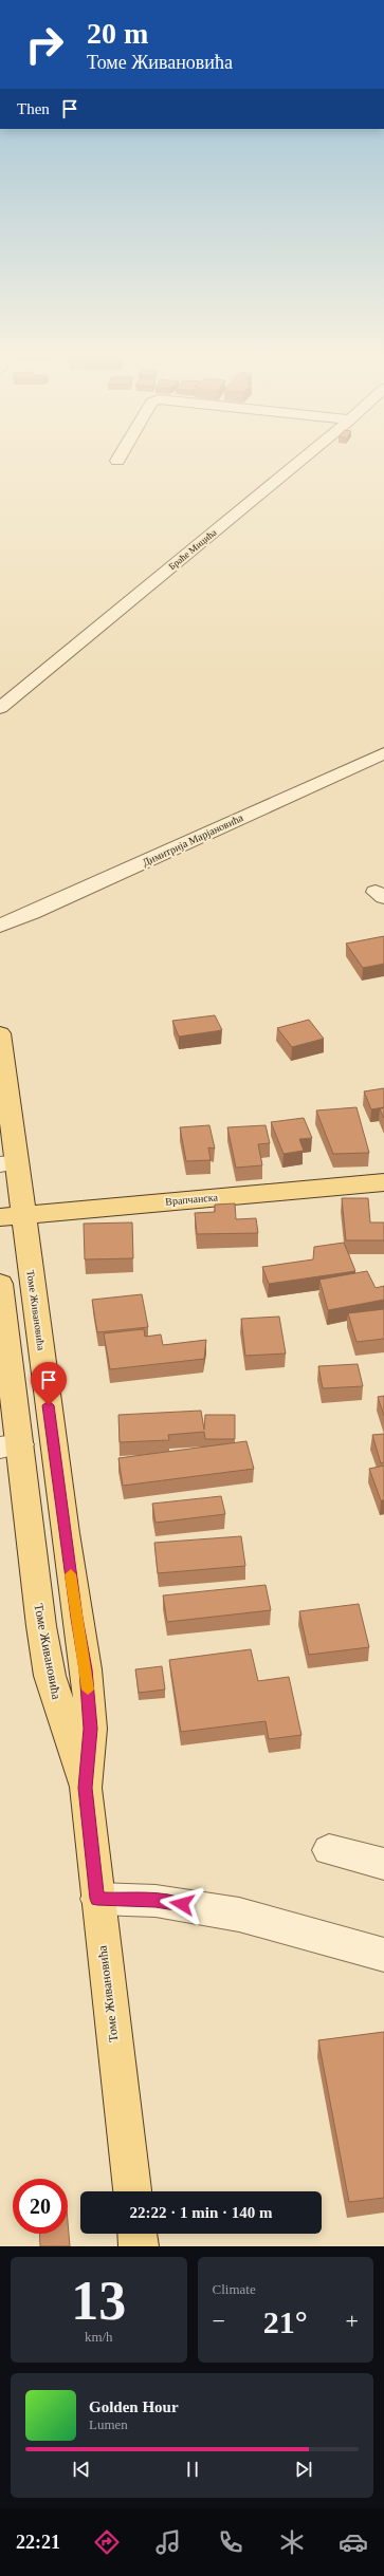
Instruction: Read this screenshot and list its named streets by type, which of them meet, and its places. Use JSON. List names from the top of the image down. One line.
{"streets":{"main road":["Врапчанска","Томе Живановића"],"street":["Браће Мицића","Димитрија Марјановића"]},"crossings":[["Врапчанска","Томе Живановића"]],"page":{"turn":["20 m","Томе Живановића"],"then":"Then","limit":"20","trip":"22:22 · 1 min · 140 m","tile":[["13","km/h"],"Climate"],"heat":["−","21°","+"],"song":["Golden Hour","Lumen"],"tabs":"22:21"}}
